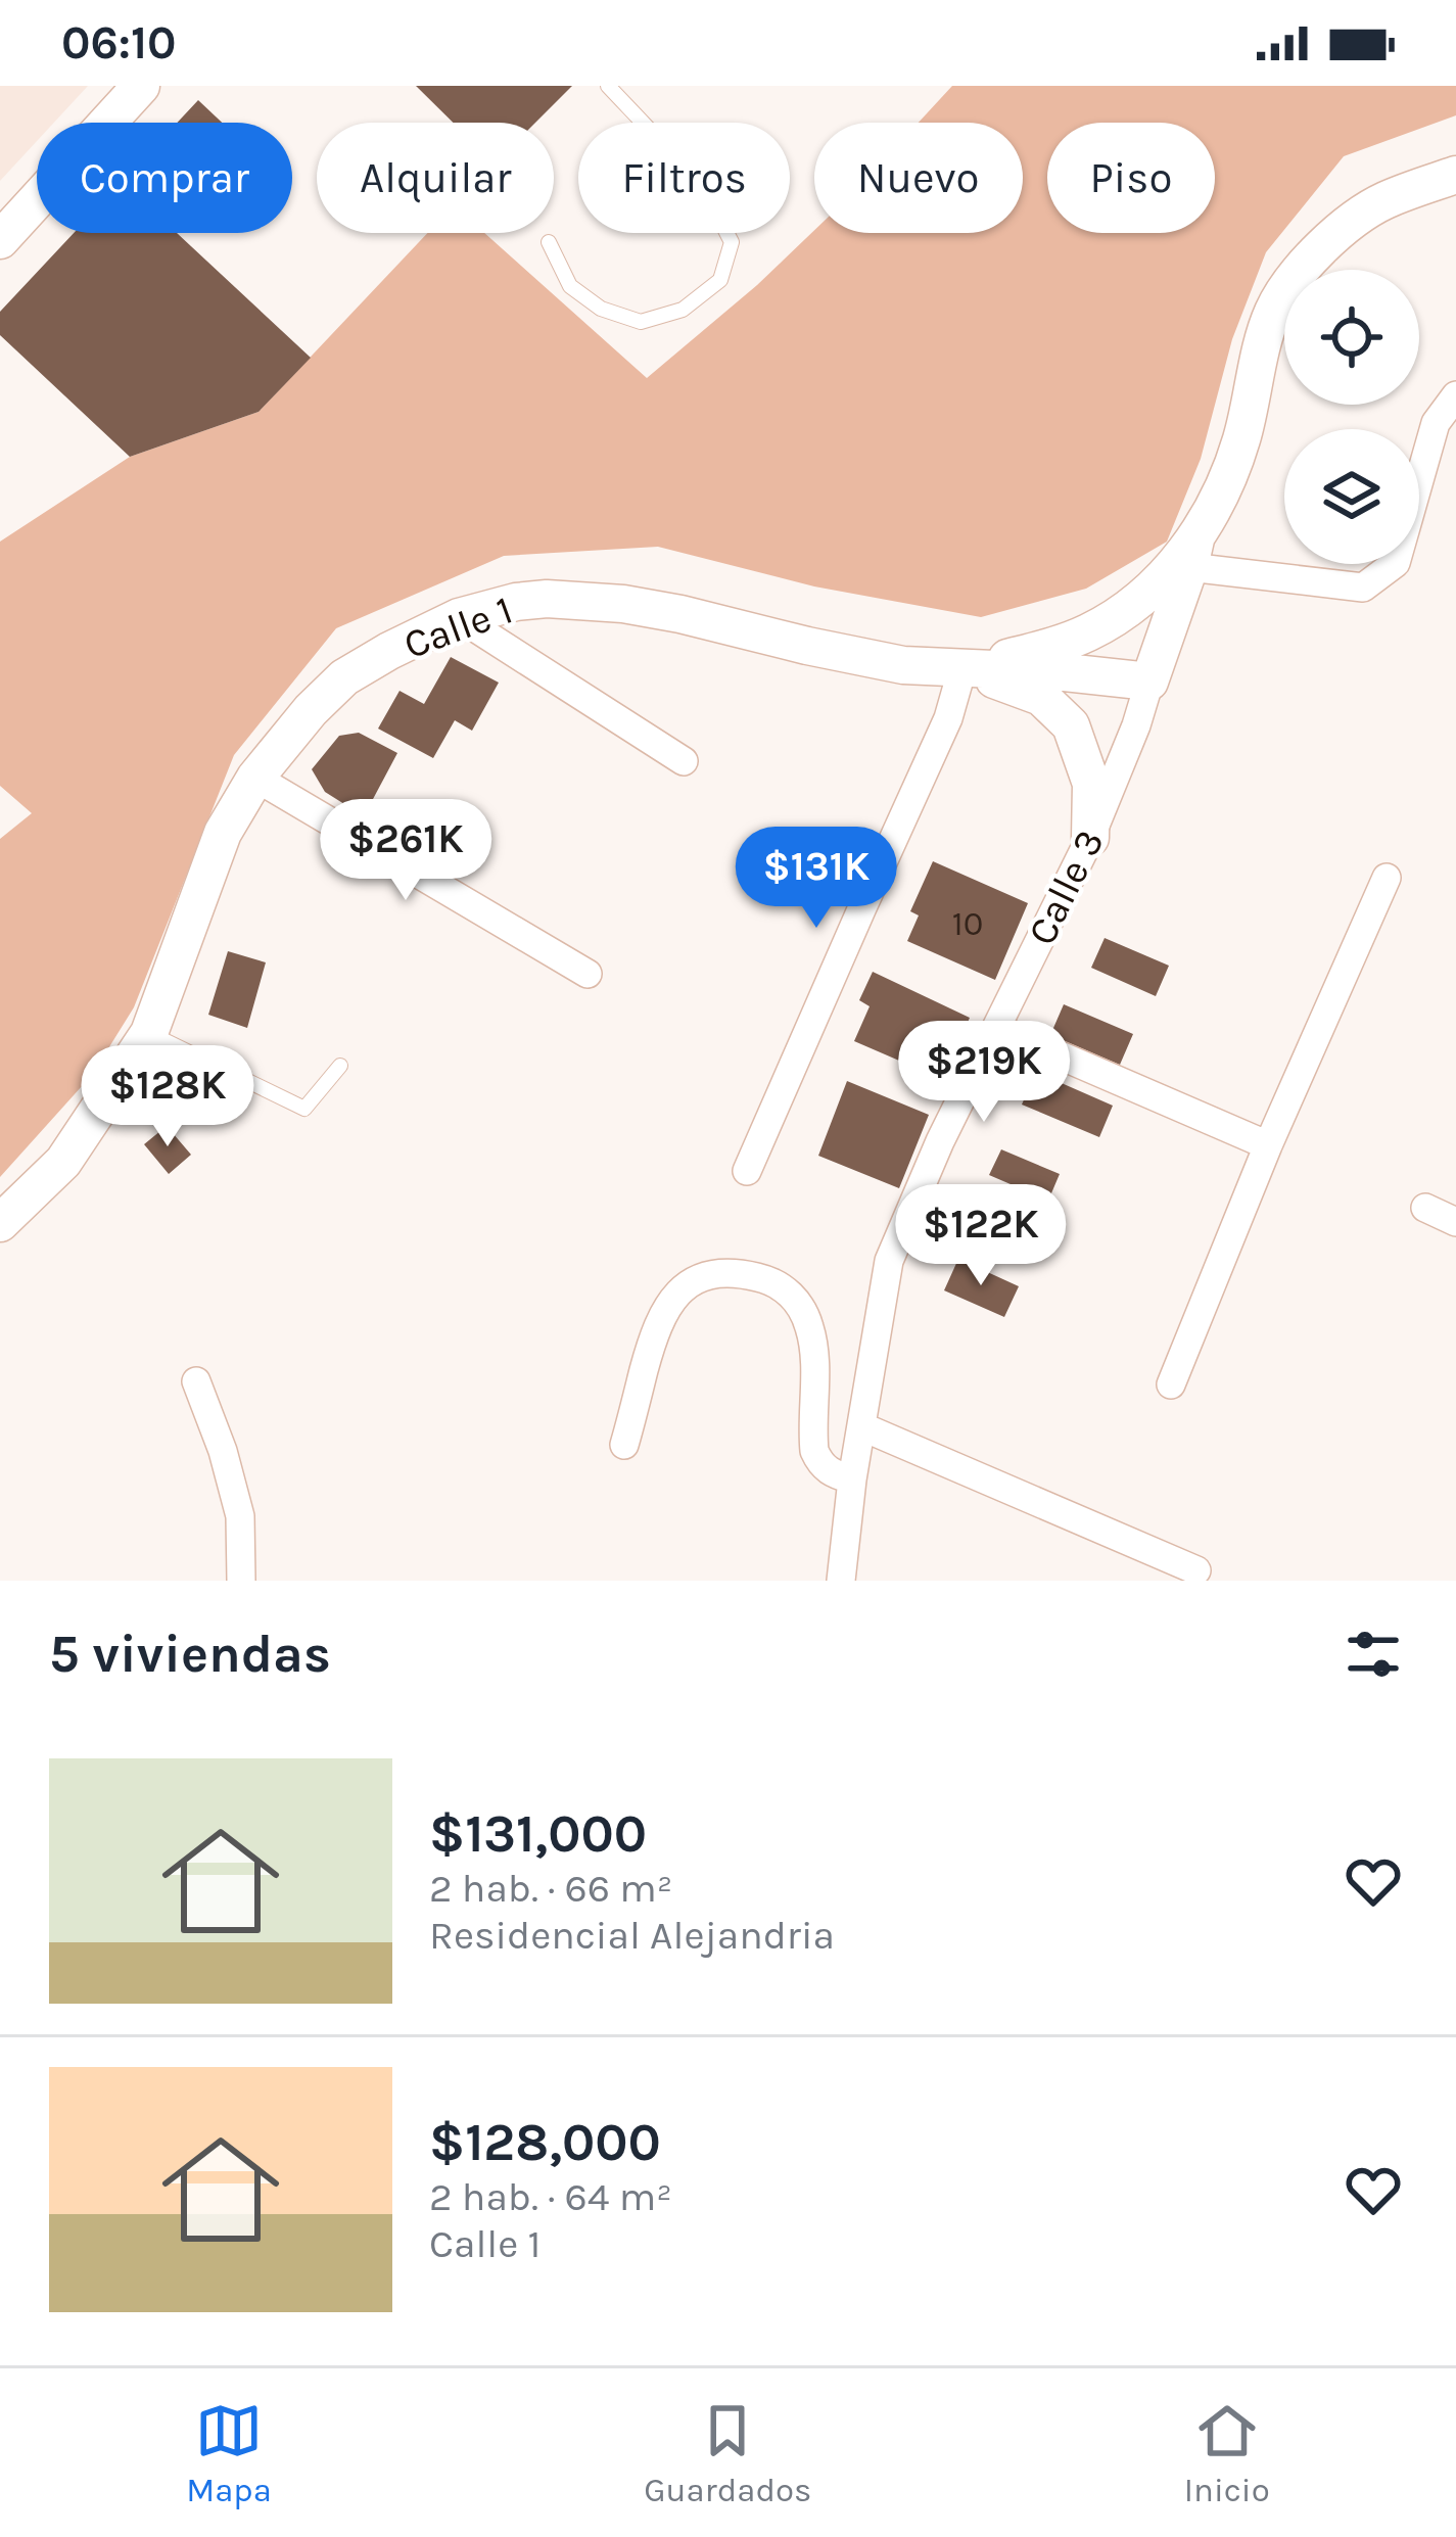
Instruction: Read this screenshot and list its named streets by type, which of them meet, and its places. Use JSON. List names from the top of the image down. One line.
{"streets":{"street":["Calle 1","Calle 3"]},"crossings":[["Calle 1","Calle 3"]],"house_numbers":["10"],"page":{"status":"06:10","chip":["Comprar","Alquilar","Filtros","Nuevo","Piso"],"price":["$261K","$131K","$219K","$128K","$122K"],"heading":"5 viviendas","list":[{"name":"$131,000","note":"2 hab. · 66 m² · Residencial Alejandria"},{"name":"$128,000","note":"2 hab. · 64 m² · Calle 1"}],"tabs":["Mapa","Guardados","Inicio"]}}
